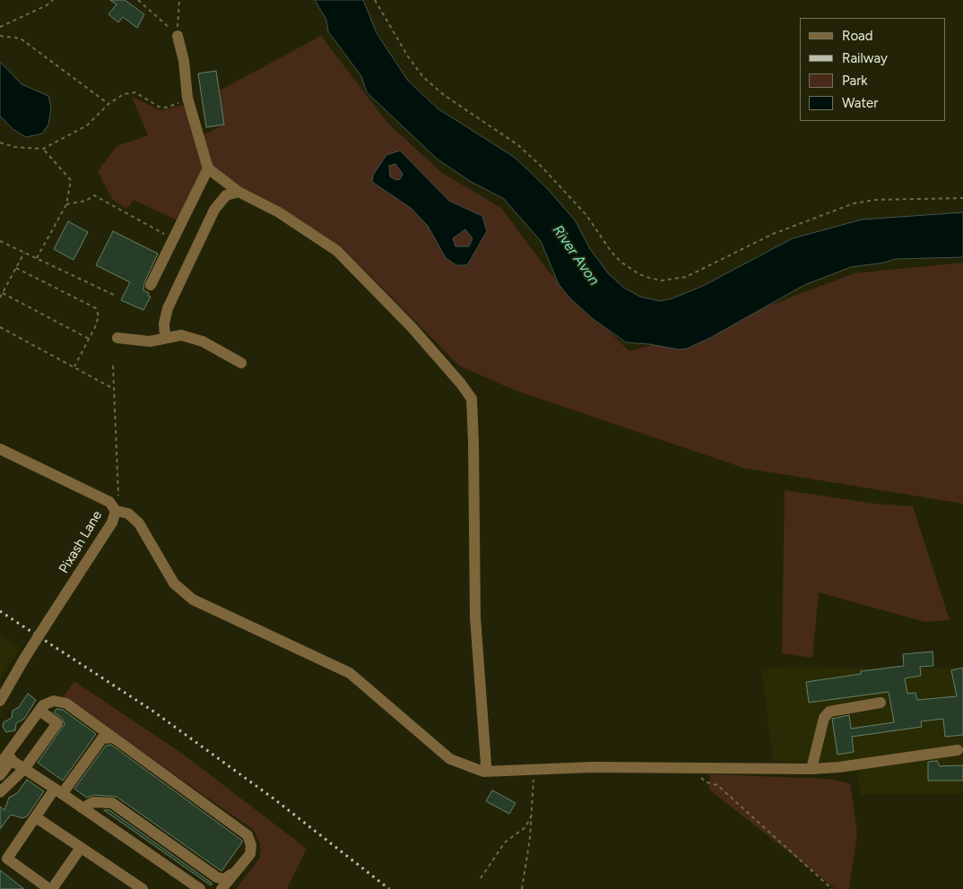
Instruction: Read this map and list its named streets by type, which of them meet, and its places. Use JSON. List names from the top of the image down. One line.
{"streets":{"street":["Pixash Lane"]},"water":["River Avon"],"legend":["Road","Railway","Park","Water"]}
